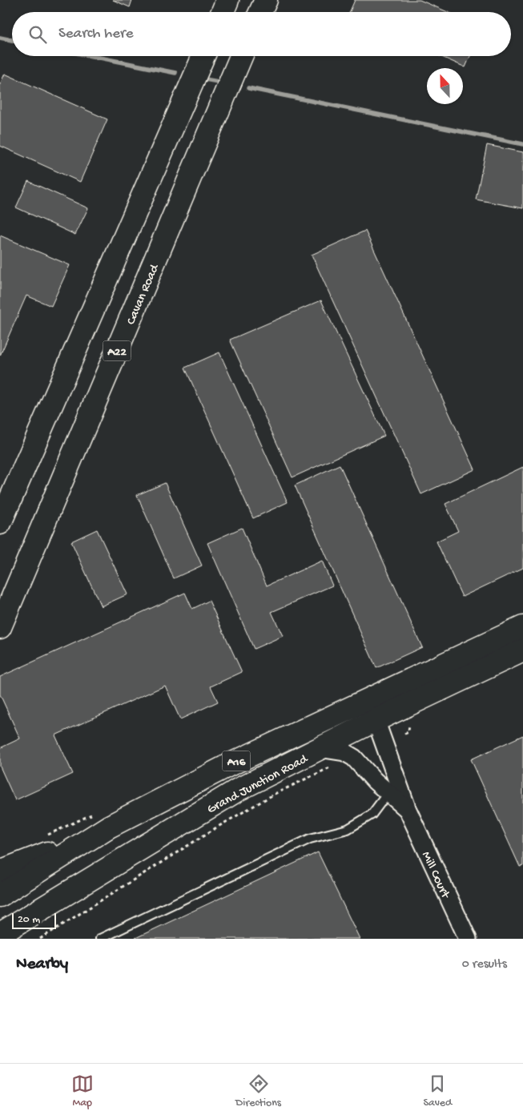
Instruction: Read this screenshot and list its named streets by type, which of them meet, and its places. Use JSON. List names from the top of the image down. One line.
{"streets":{"main road":["Cavan Road","A22","A16","Grand Junction Road"],"street":["Mill Court"]},"crossings":[["Grand Junction Road","Mill Court"]],"scale_bar":"20 m","north":"top","page":{"search":"Search here","scale":"20 m","heading":["Nearby","0 results"],"nav":["Map","Directions","Saved"]}}
